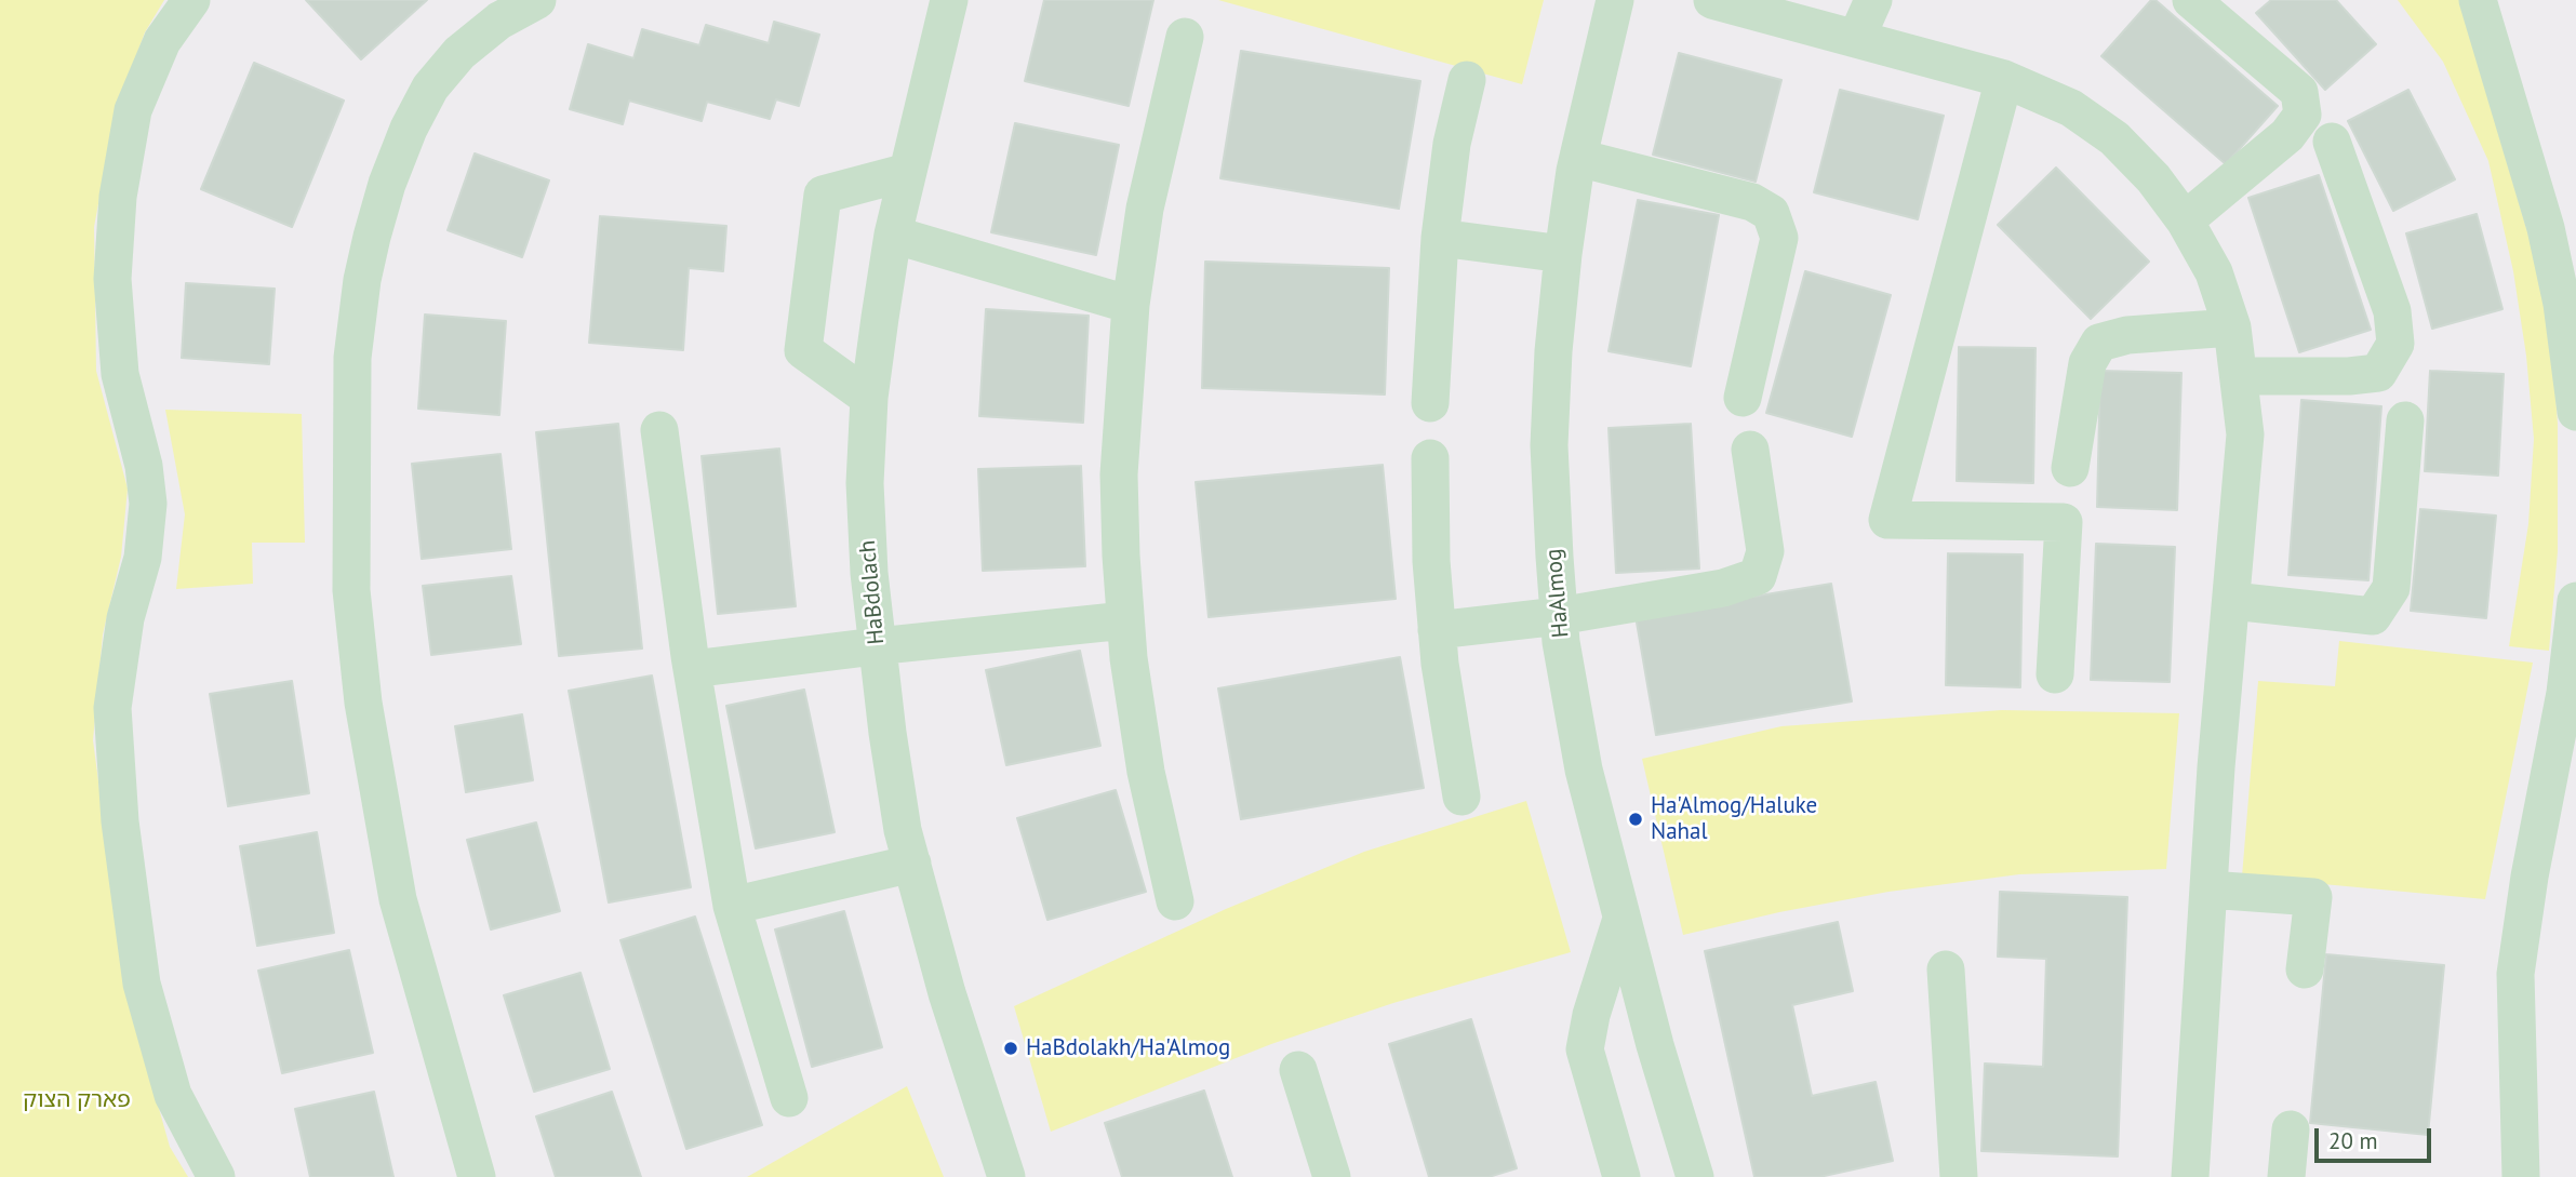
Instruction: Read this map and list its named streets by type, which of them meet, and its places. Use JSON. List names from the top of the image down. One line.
{"streets":{"street":["HaBdolach","HaAlmog"]},"parks":["פארק הצוק"],"places":["Ha'Almog/Haluke Nahal","HaBdolakh/Ha'Almog"],"scale_bar":"20 m"}
